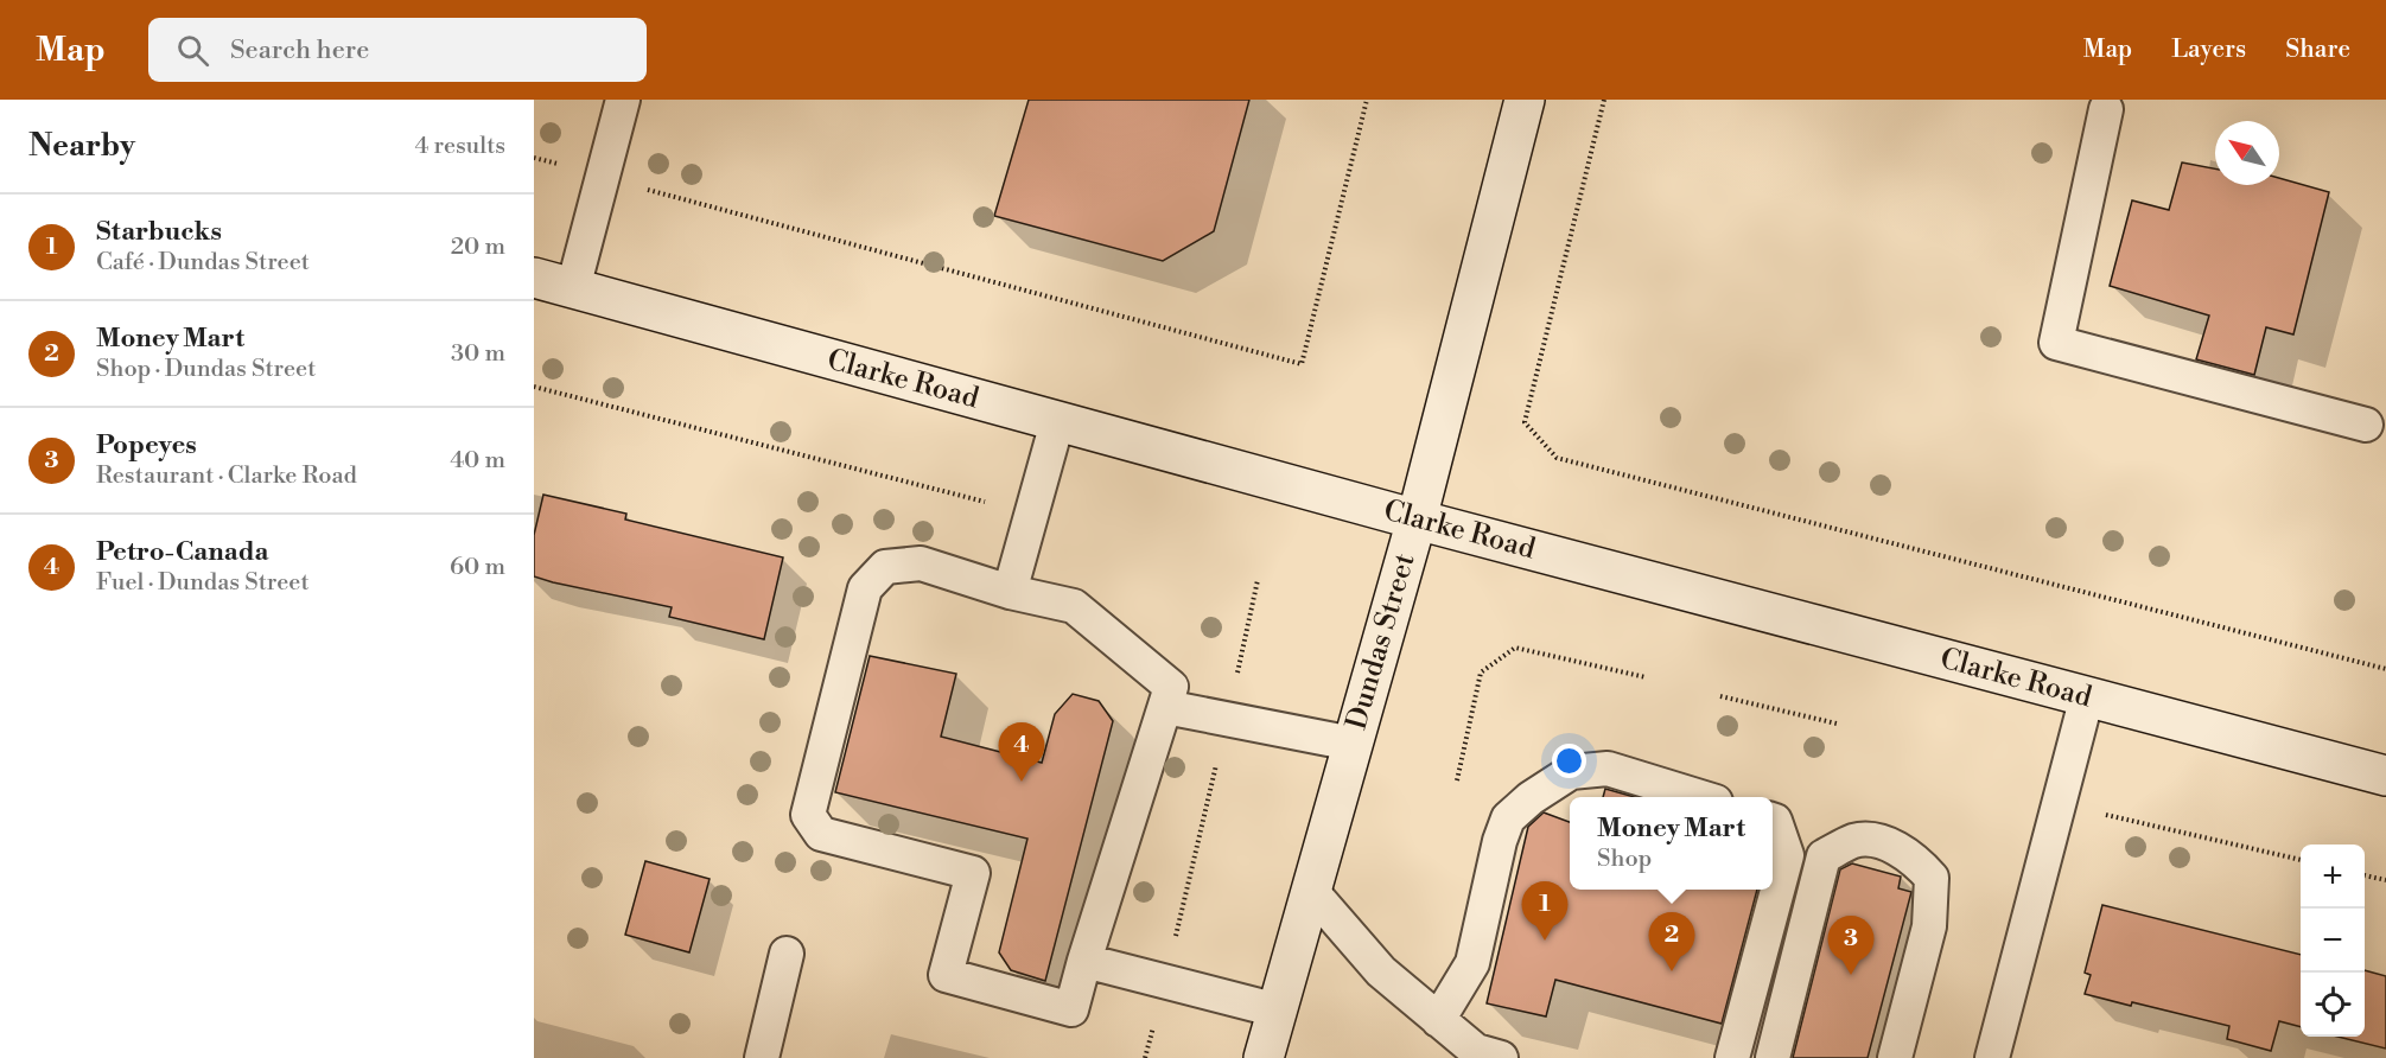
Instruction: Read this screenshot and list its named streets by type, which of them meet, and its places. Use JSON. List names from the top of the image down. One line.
{"streets":{"main road":["Clarke Road","Dundas Street"]},"crossings":[["Clarke Road","Dundas Street"]],"north":"top left","page":{"header":"Map","search":"Search here","nav":["Map","Layers","Share"],"heading":["Nearby","4 results"],"list":[{"mark":"1","name":"Starbucks","note":"Café · Dundas Street","value":"20 m"},{"mark":"2","name":"Money Mart","note":"Shop · Dundas Street","value":"30 m"},{"mark":"3","name":"Popeyes","note":"Restaurant · Clarke Road","value":"40 m"},{"mark":"4","name":"Petro-Canada","note":"Fuel · Dundas Street","value":"60 m"}],"pins":["4","1","2","3"],"popup":["Money Mart","Shop"],"map_buttons":["+","−"]}}
